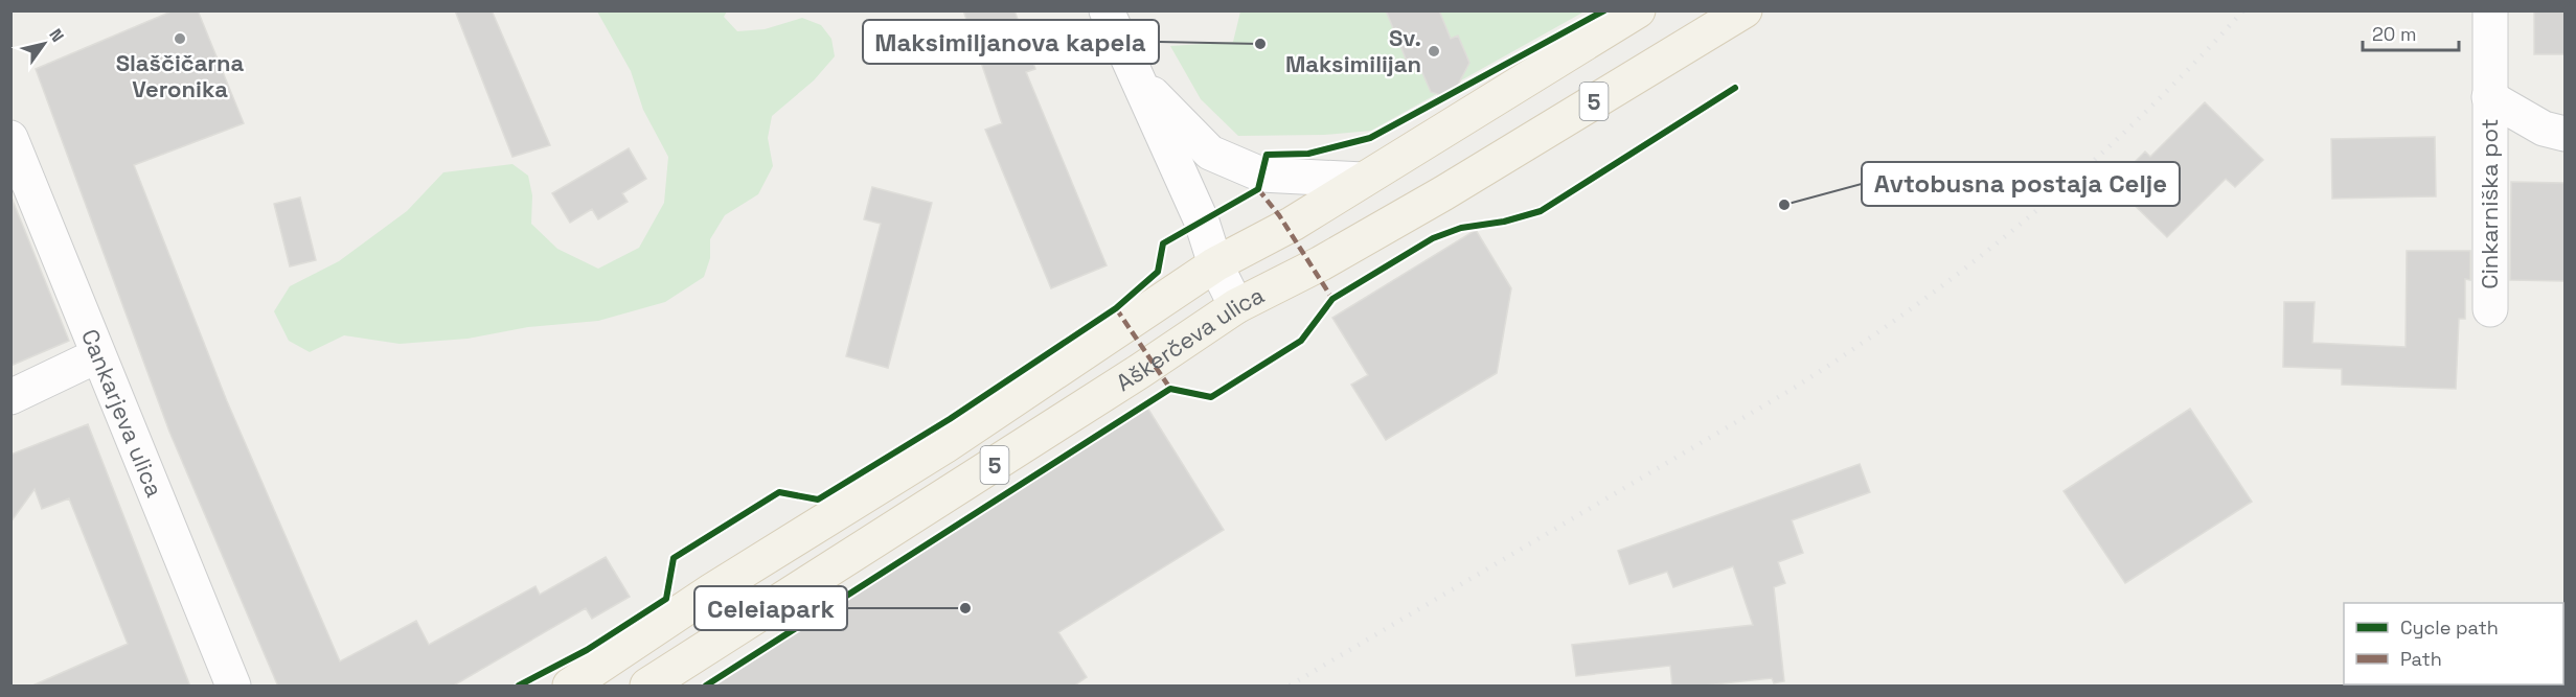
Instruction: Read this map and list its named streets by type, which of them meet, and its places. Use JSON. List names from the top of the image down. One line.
{"streets":{"main road":["5","Aškerčeva ulica"],"street":["Cinkarniška pot","Cankarjeva ulica"]},"places":["Slaščičarna Veronika","Maksimiljanova kapela","Sv. Maksimilijan","Avtobusna postaja Celje","Celeiapark"],"legend":["Cycle path","Path"],"scale_bar":"20 m","north":"top right"}
